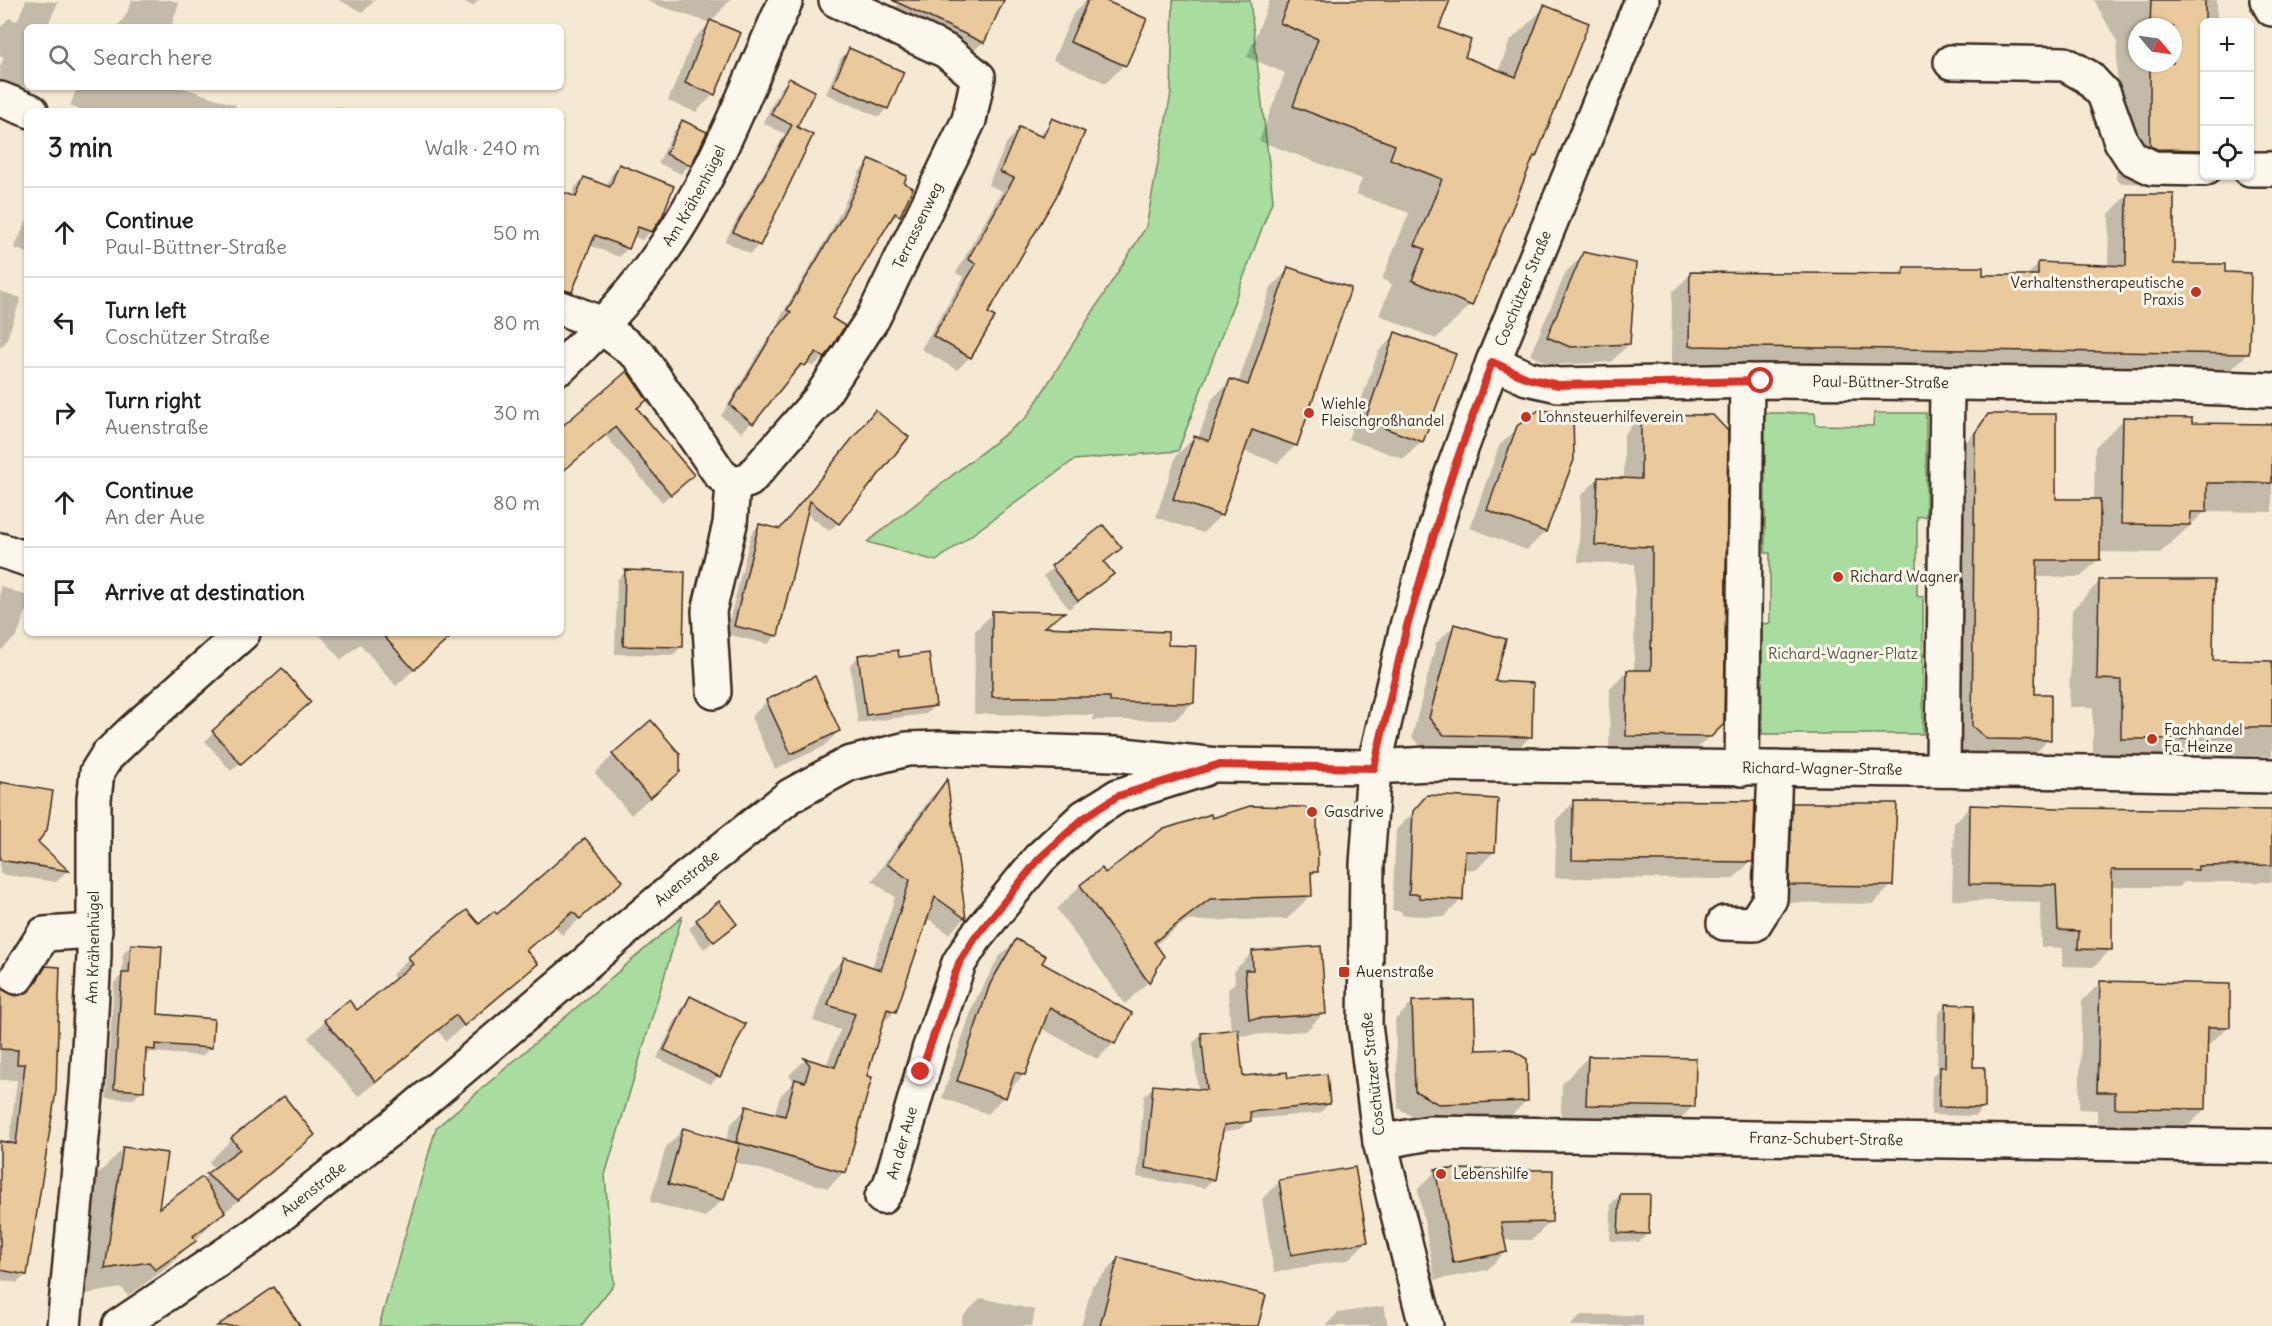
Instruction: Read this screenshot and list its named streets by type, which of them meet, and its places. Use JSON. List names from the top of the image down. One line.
{"streets":{"street":["Am Krähenhügel","Terrassenweg","Coschützer Straße","Paul-Büttner-Straße","Richard-Wagner-Straße","Auenstraße","Franz-Schubert-Straße","An der Aue"]},"crossings":[["Coschützer Straße","Paul-Büttner-Straße"],["Coschützer Straße","Richard-Wagner-Straße"],["Coschützer Straße","Auenstraße"],["Coschützer Straße","Franz-Schubert-Straße"],["Richard-Wagner-Straße","Auenstraße"],["Auenstraße","An der Aue"]],"parks":["Richard-Wagner-Platz"],"places":{"other":["Verhaltenstherapeutische Praxis","Wiehle Fleischgroßhandel","Lohnsteuerhilfeverein","Richard Wagner","Fachhandel Fa. Heinze","Gasdrive","Lebenshilfe"],"transit":["Auenstraße"]},"north":"bottom right","page":{"map_buttons":["+","−"],"search":"Search here","heading":["3 min","Walk · 240 m"],"list":[["Continue","Paul-Büttner-Straße","50 m"],["Turn left","Coschützer Straße","80 m"],["Turn right","Auenstraße","30 m"],["Continue","An der Aue","80 m"],"Arrive at destination"]}}
